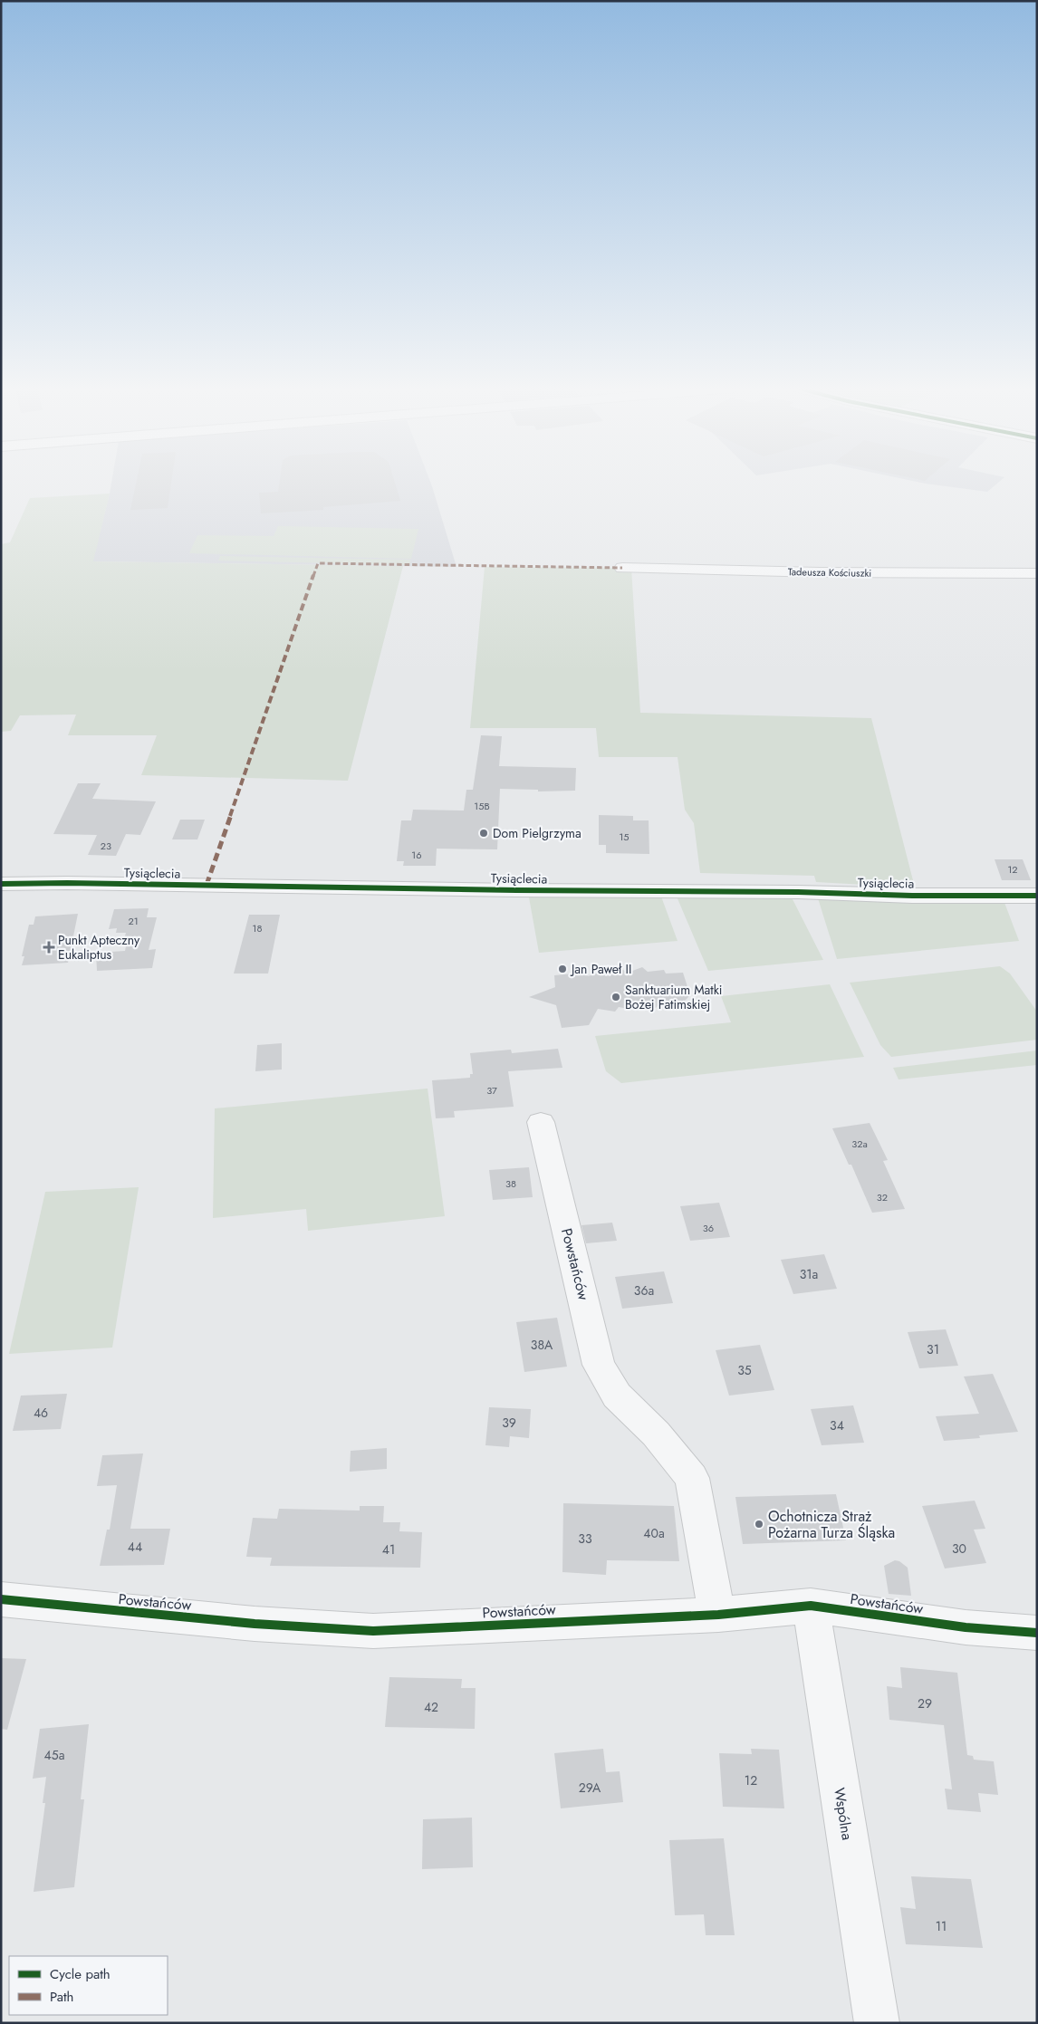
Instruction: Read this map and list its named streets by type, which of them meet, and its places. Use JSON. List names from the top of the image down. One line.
{"streets":{"street":["Tadeusza Kościuszki","Tysiąclecia","Powstańców","Wspólna"]},"crossings":[["Powstańców","Wspólna"]],"places":{"other":["Dom Pielgrzyma","Jan Paweł II","Sanktuarium Matki Bożej Fatimskiej","Ochotnicza Straż Pożarna Turza Śląska"],"health":["Punkt Apteczny Eukaliptus"]},"house_numbers":["15B","15","23","16","12","21","18","37","32a","38","32","36","31a","36a","38A","31","35","46","39","34","40a","33","44","30","41","29","42","45a","12","29A","11"],"legend":["Cycle path","Path"]}
